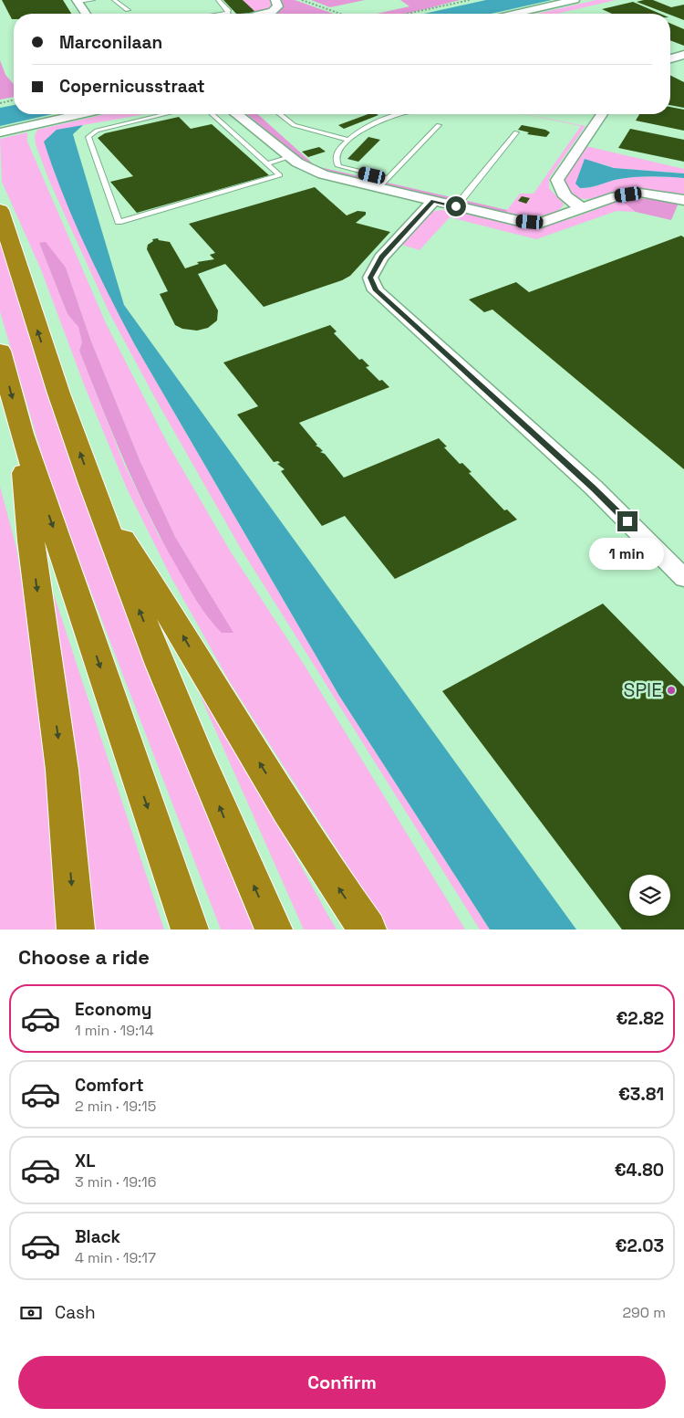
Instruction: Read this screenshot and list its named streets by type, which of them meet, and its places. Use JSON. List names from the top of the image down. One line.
{"places":["SPIE"],"page":{"banner":["Marconilaan","Copernicusstraat"],"bubble":"1 min","heading":"Choose a ride","list":[{"name":"Economy","note":"1 min · 19:14","value":"€2.82"},{"name":"Comfort","note":"2 min · 19:15","value":"€3.81"},{"name":"XL","note":"3 min · 19:16","value":"€4.80"},{"name":"Black","note":"4 min · 19:17","value":"€2.03"}],"pay":["Cash","290 m"],"buttons":"Confirm"}}
